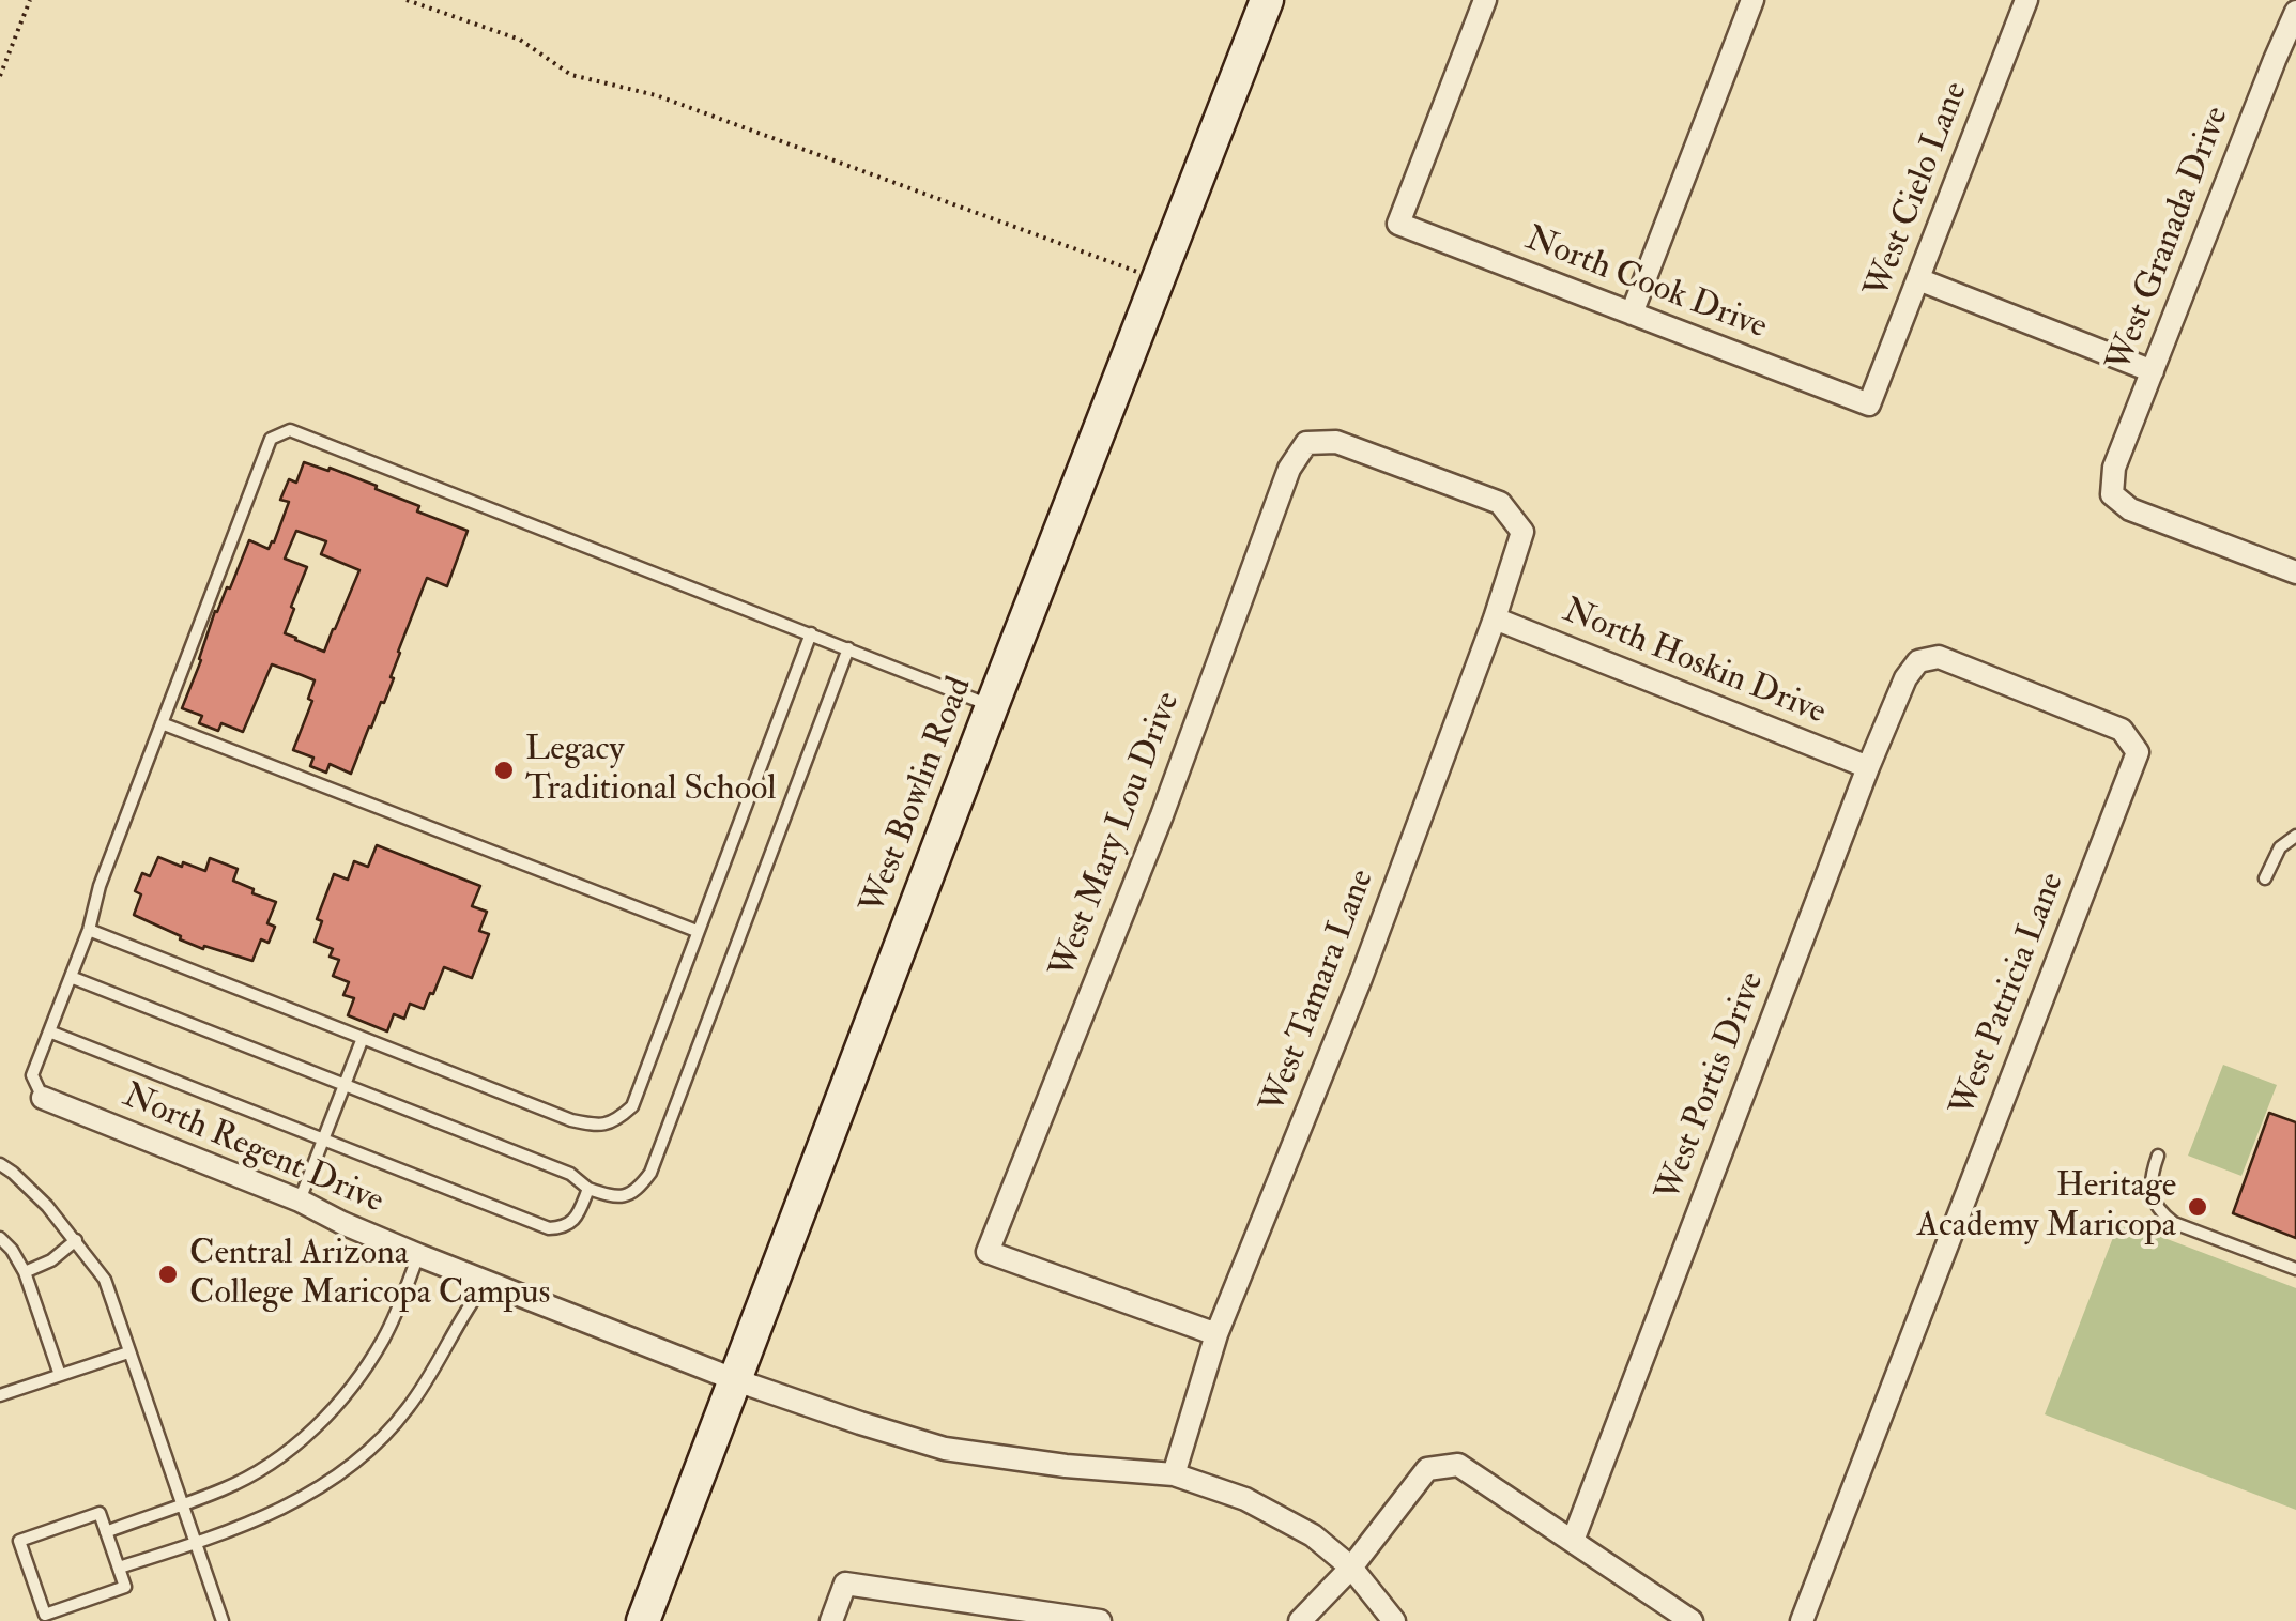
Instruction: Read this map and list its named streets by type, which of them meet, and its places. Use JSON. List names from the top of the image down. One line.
{"streets":{"street":["West Cielo Lane","West Granada Drive","North Cook Drive","North Hoskin Drive","West Bowlin Road","West Mary Lou Drive","West Tamara Lane","West Patricia Lane","West Portis Drive","North Regent Drive"]},"crossings":[["West Cielo Lane","North Cook Drive"],["North Hoskin Drive","West Tamara Lane"],["North Hoskin Drive","West Portis Drive"],["West Bowlin Road","North Regent Drive"],["West Mary Lou Drive","West Tamara Lane"],["West Tamara Lane","North Regent Drive"],["West Patricia Lane","West Portis Drive"]],"places":["Legacy Traditional School","Heritage Academy Maricopa","Central Arizona College Maricopa Campus"]}
